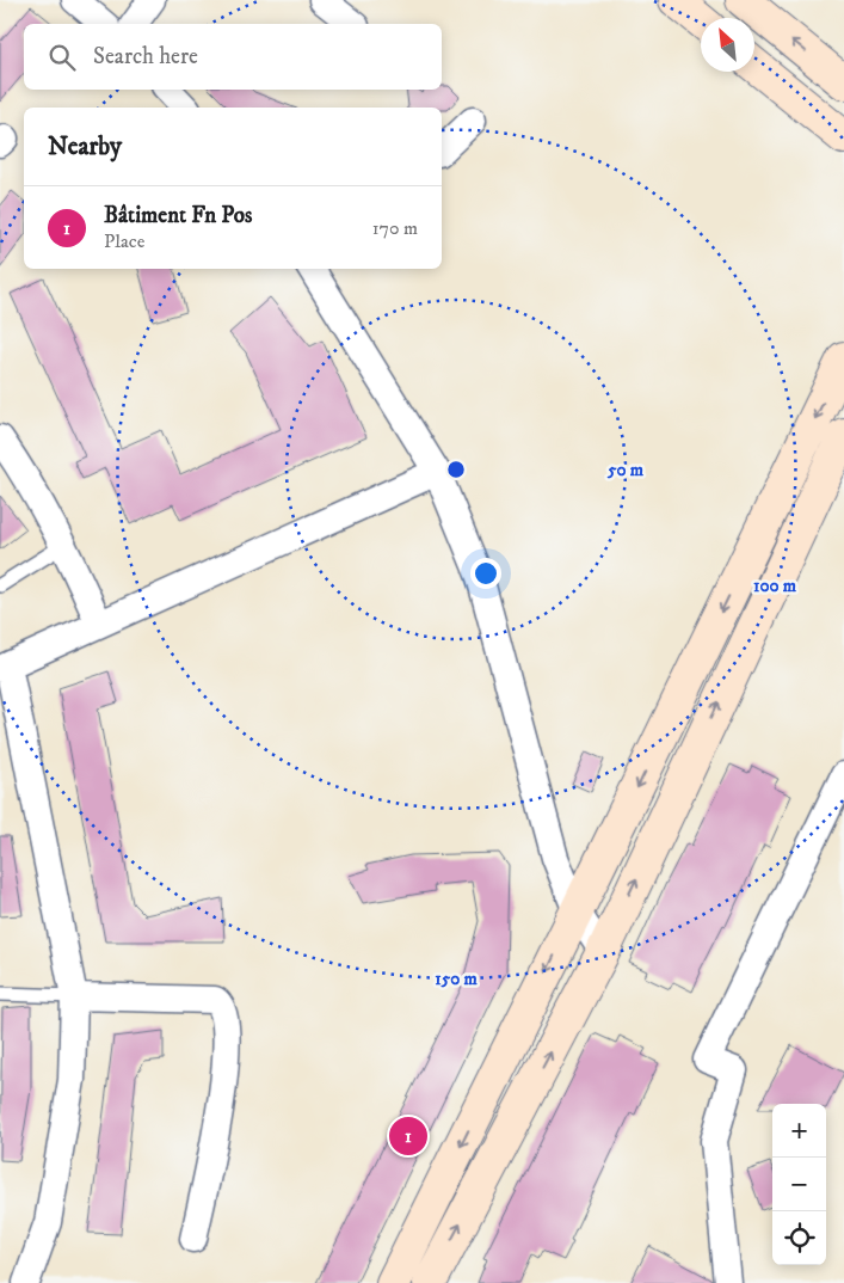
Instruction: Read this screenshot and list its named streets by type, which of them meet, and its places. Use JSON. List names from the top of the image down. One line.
{"north":"top left","page":{"search":"Search here","heading":"Nearby","list":[{"mark":"1","name":"Bâtiment Fn Pos","note":"Place","value":"170 m"}],"map_buttons":["+","−"],"pins":"1"},"rings":["50 m","100 m","150 m"]}
